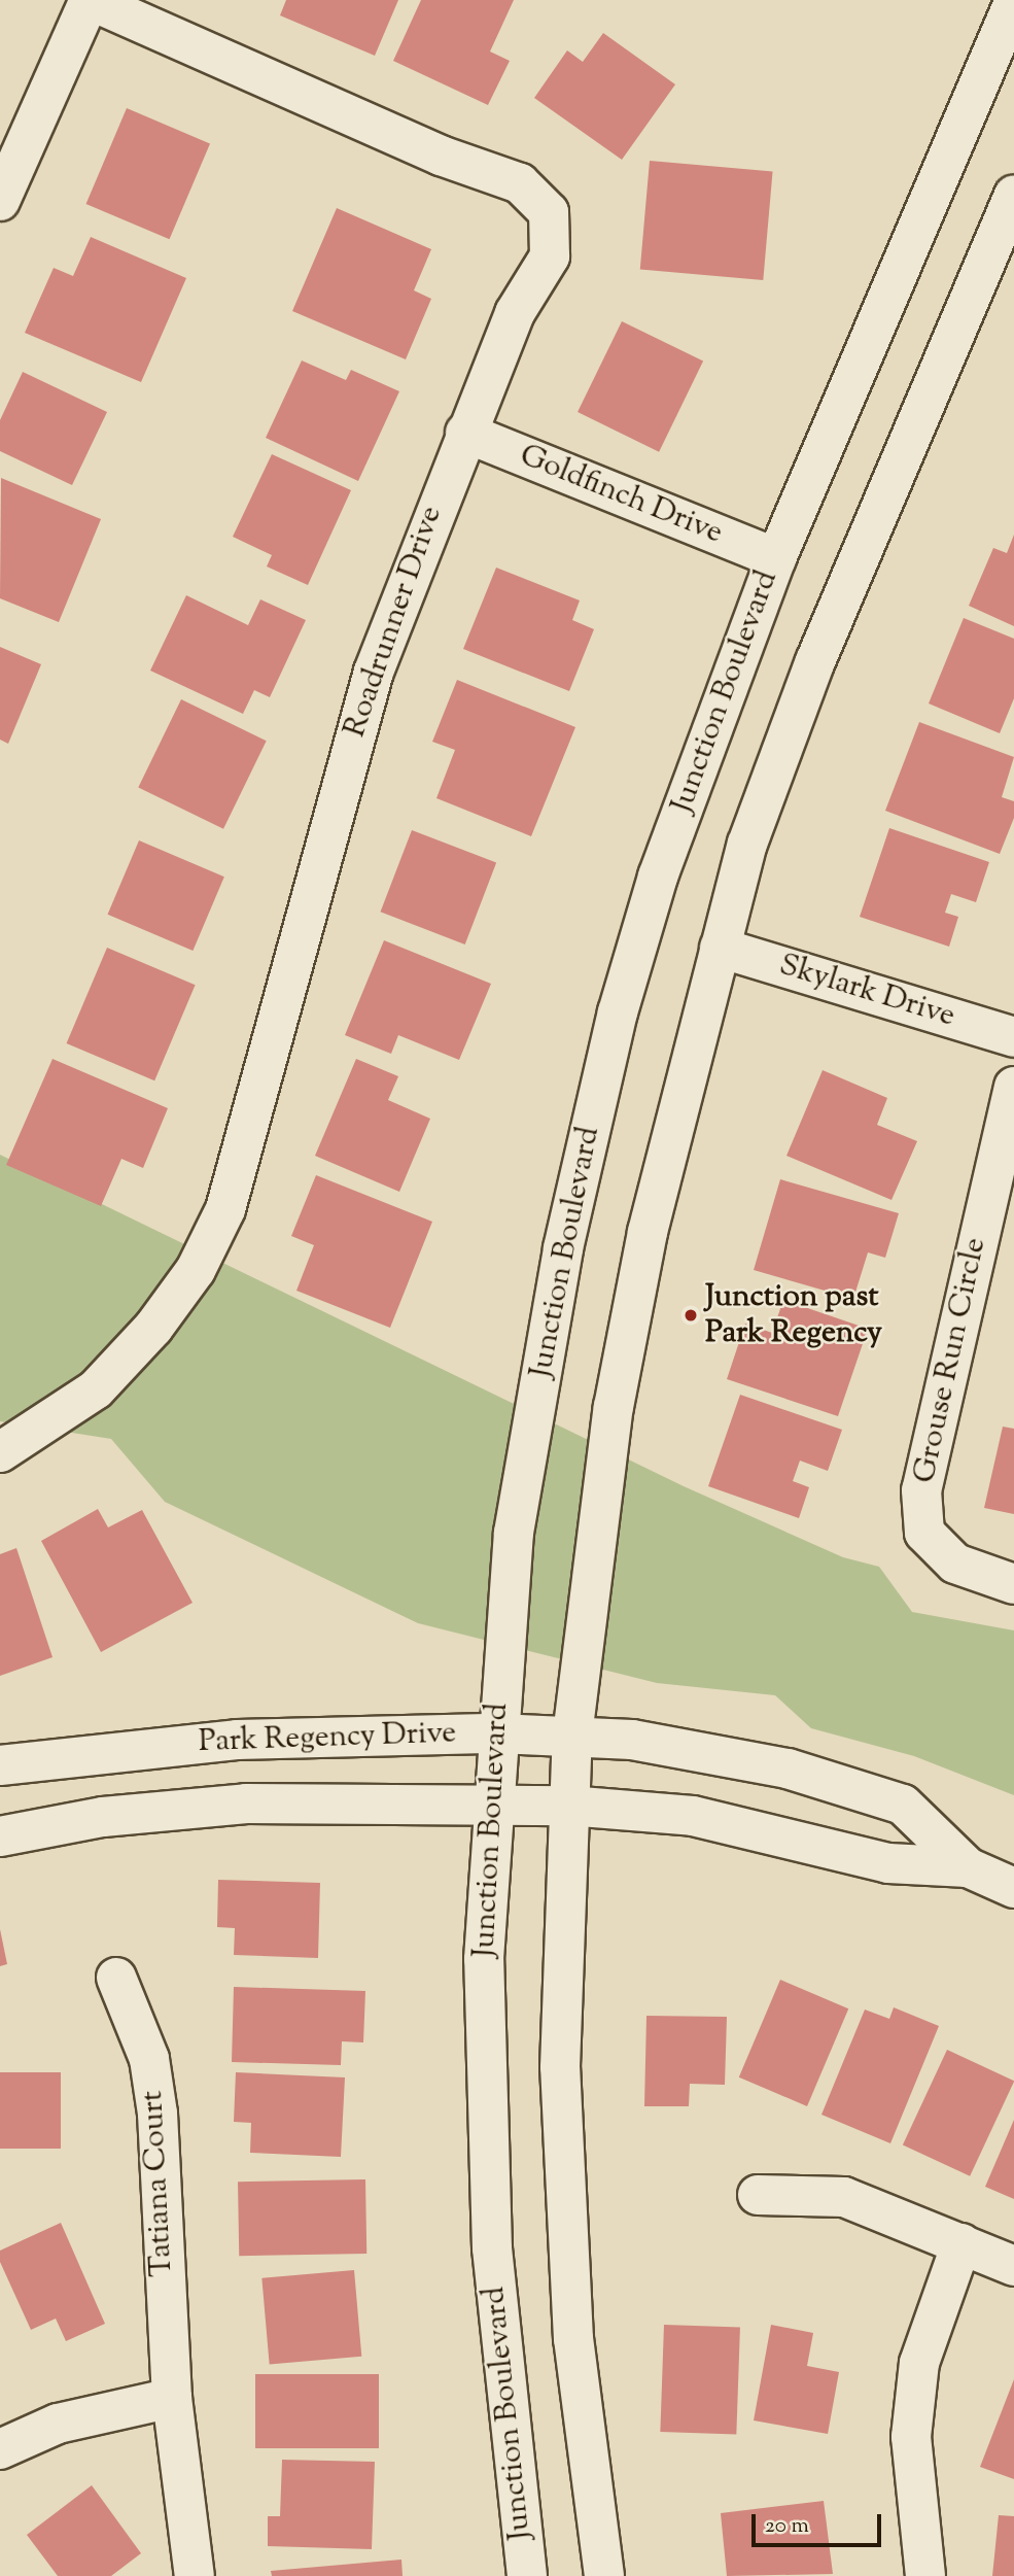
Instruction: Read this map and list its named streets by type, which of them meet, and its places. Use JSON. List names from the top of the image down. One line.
{"streets":{"street":["Goldfinch Drive","Roadrunner Drive","Junction Boulevard","Skylark Drive","Grouse Run Circle","Park Regency Drive","Tatiana Court"]},"crossings":[["Goldfinch Drive","Roadrunner Drive"],["Goldfinch Drive","Junction Boulevard"],["Junction Boulevard","Park Regency Drive"]],"places":["Junction past Park Regency"],"scale_bar":"20 m"}
